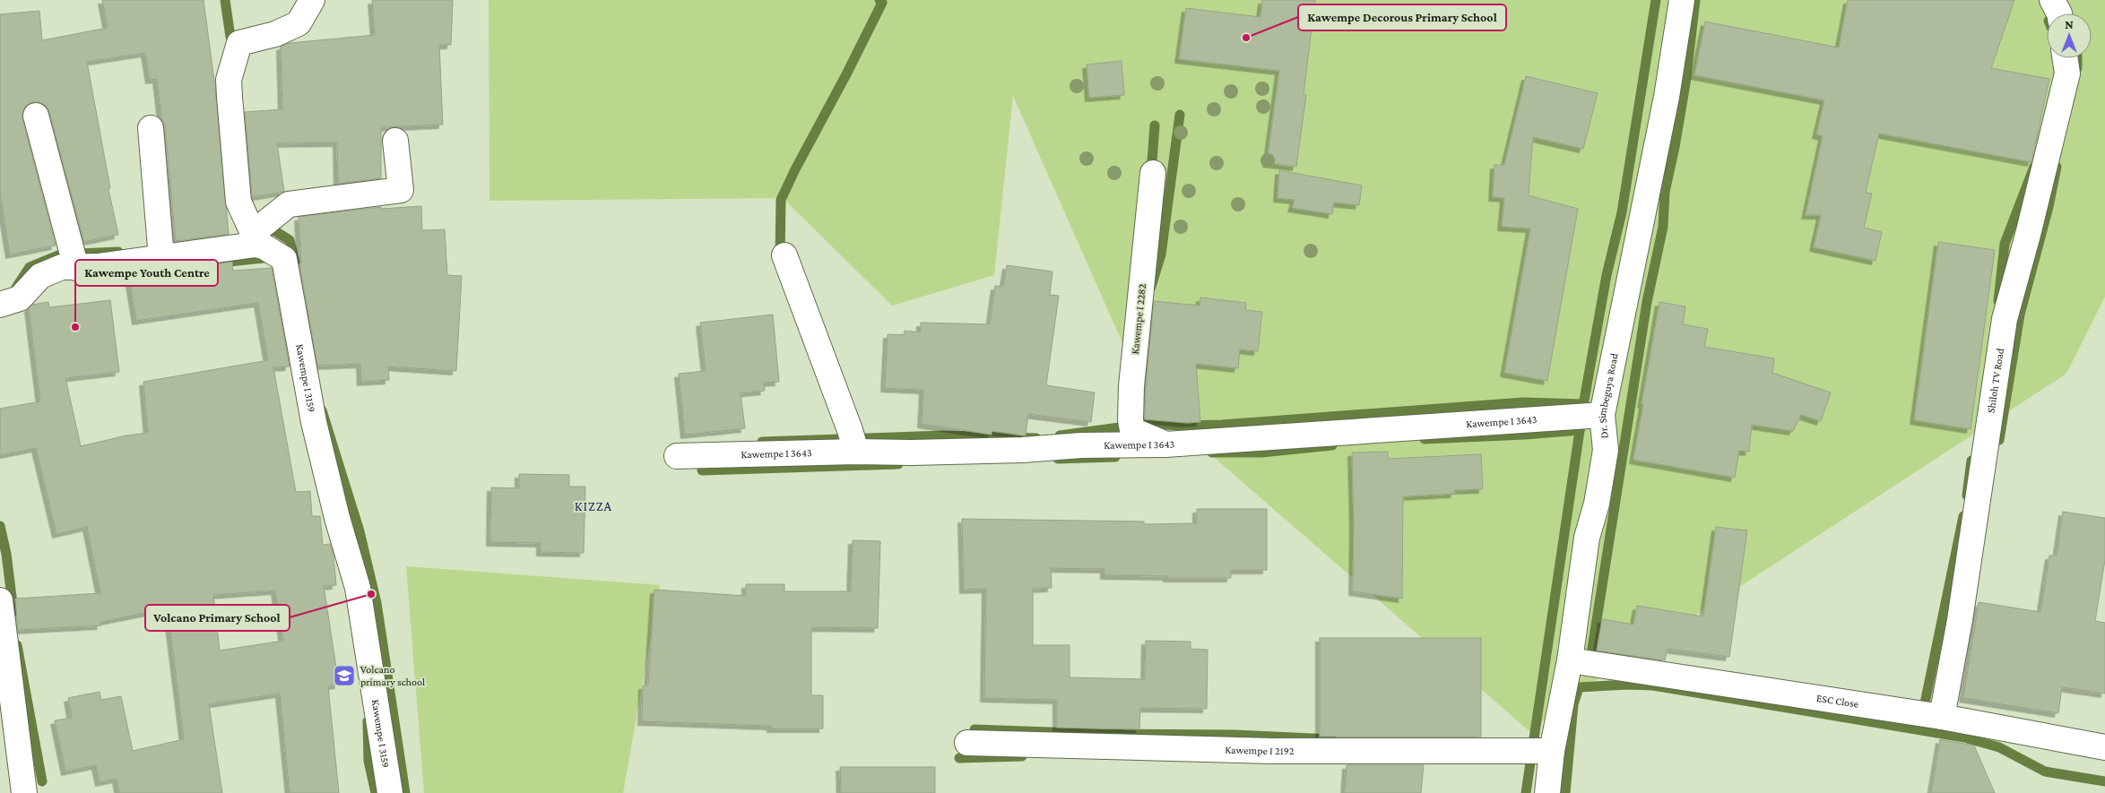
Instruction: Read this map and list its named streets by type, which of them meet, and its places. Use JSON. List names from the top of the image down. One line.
{"streets":{"street":["Kawempe I 2282","Kawempe I 3159","Shiloh TV Road","Dr. Simbeguya Road","Kawempe I 3643","ESC Close","Kawempe I 2192"]},"crossings":[["Kawempe I 2282","Kawempe I 3643"],["Shiloh TV Road","ESC Close"],["Dr. Simbeguya Road","Kawempe I 3643"],["Dr. Simbeguya Road","ESC Close"],["Dr. Simbeguya Road","Kawempe I 2192"]],"districts":["KIZZA"],"places":{"other":["Kawempe Decorous Primary School","Kawempe Youth Centre","Volcano Primary School"],"school or university":["Volcano primary school"]},"north":"top"}
